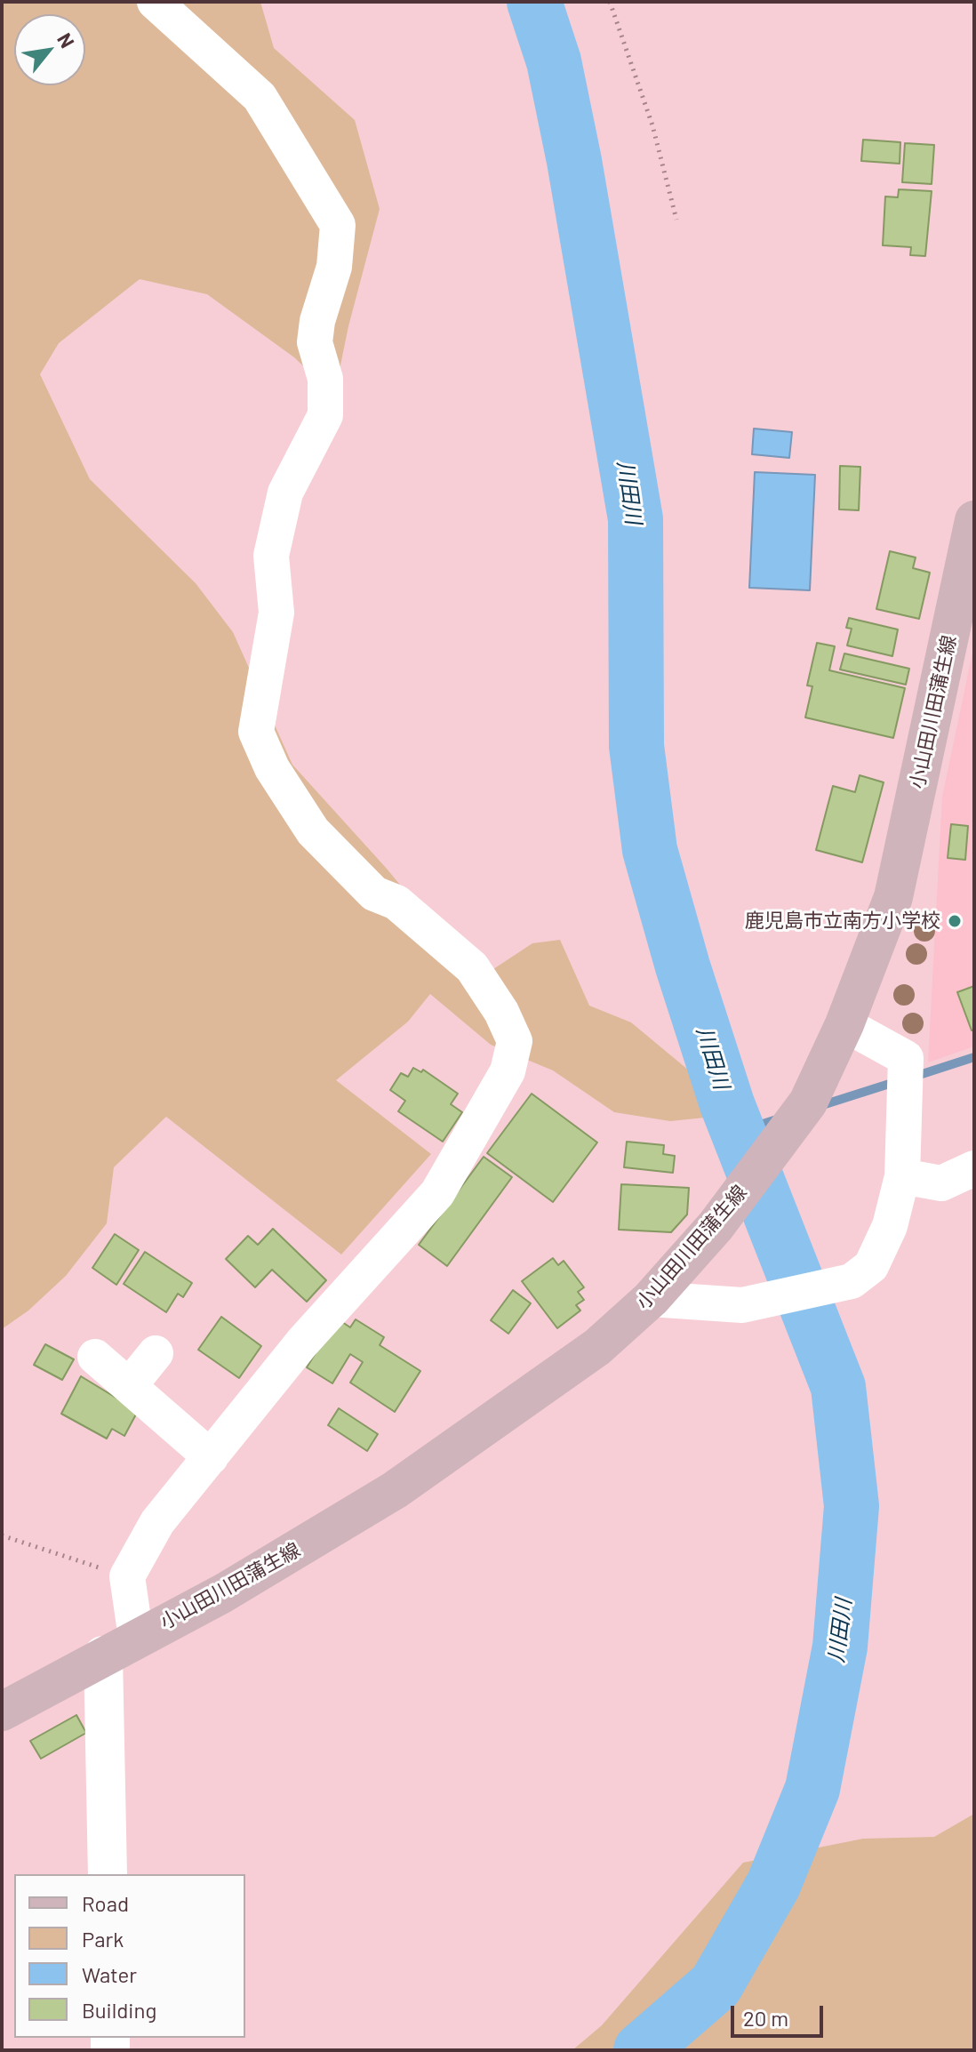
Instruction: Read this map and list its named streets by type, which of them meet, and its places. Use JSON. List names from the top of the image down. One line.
{"streets":{"main road":["小山田川田蒲生線"]},"water":["川田川"],"places":["鹿児島市立南方小学校"],"legend":["Road","Park","Water","Building"],"scale_bar":"20 m","north":"top right"}
